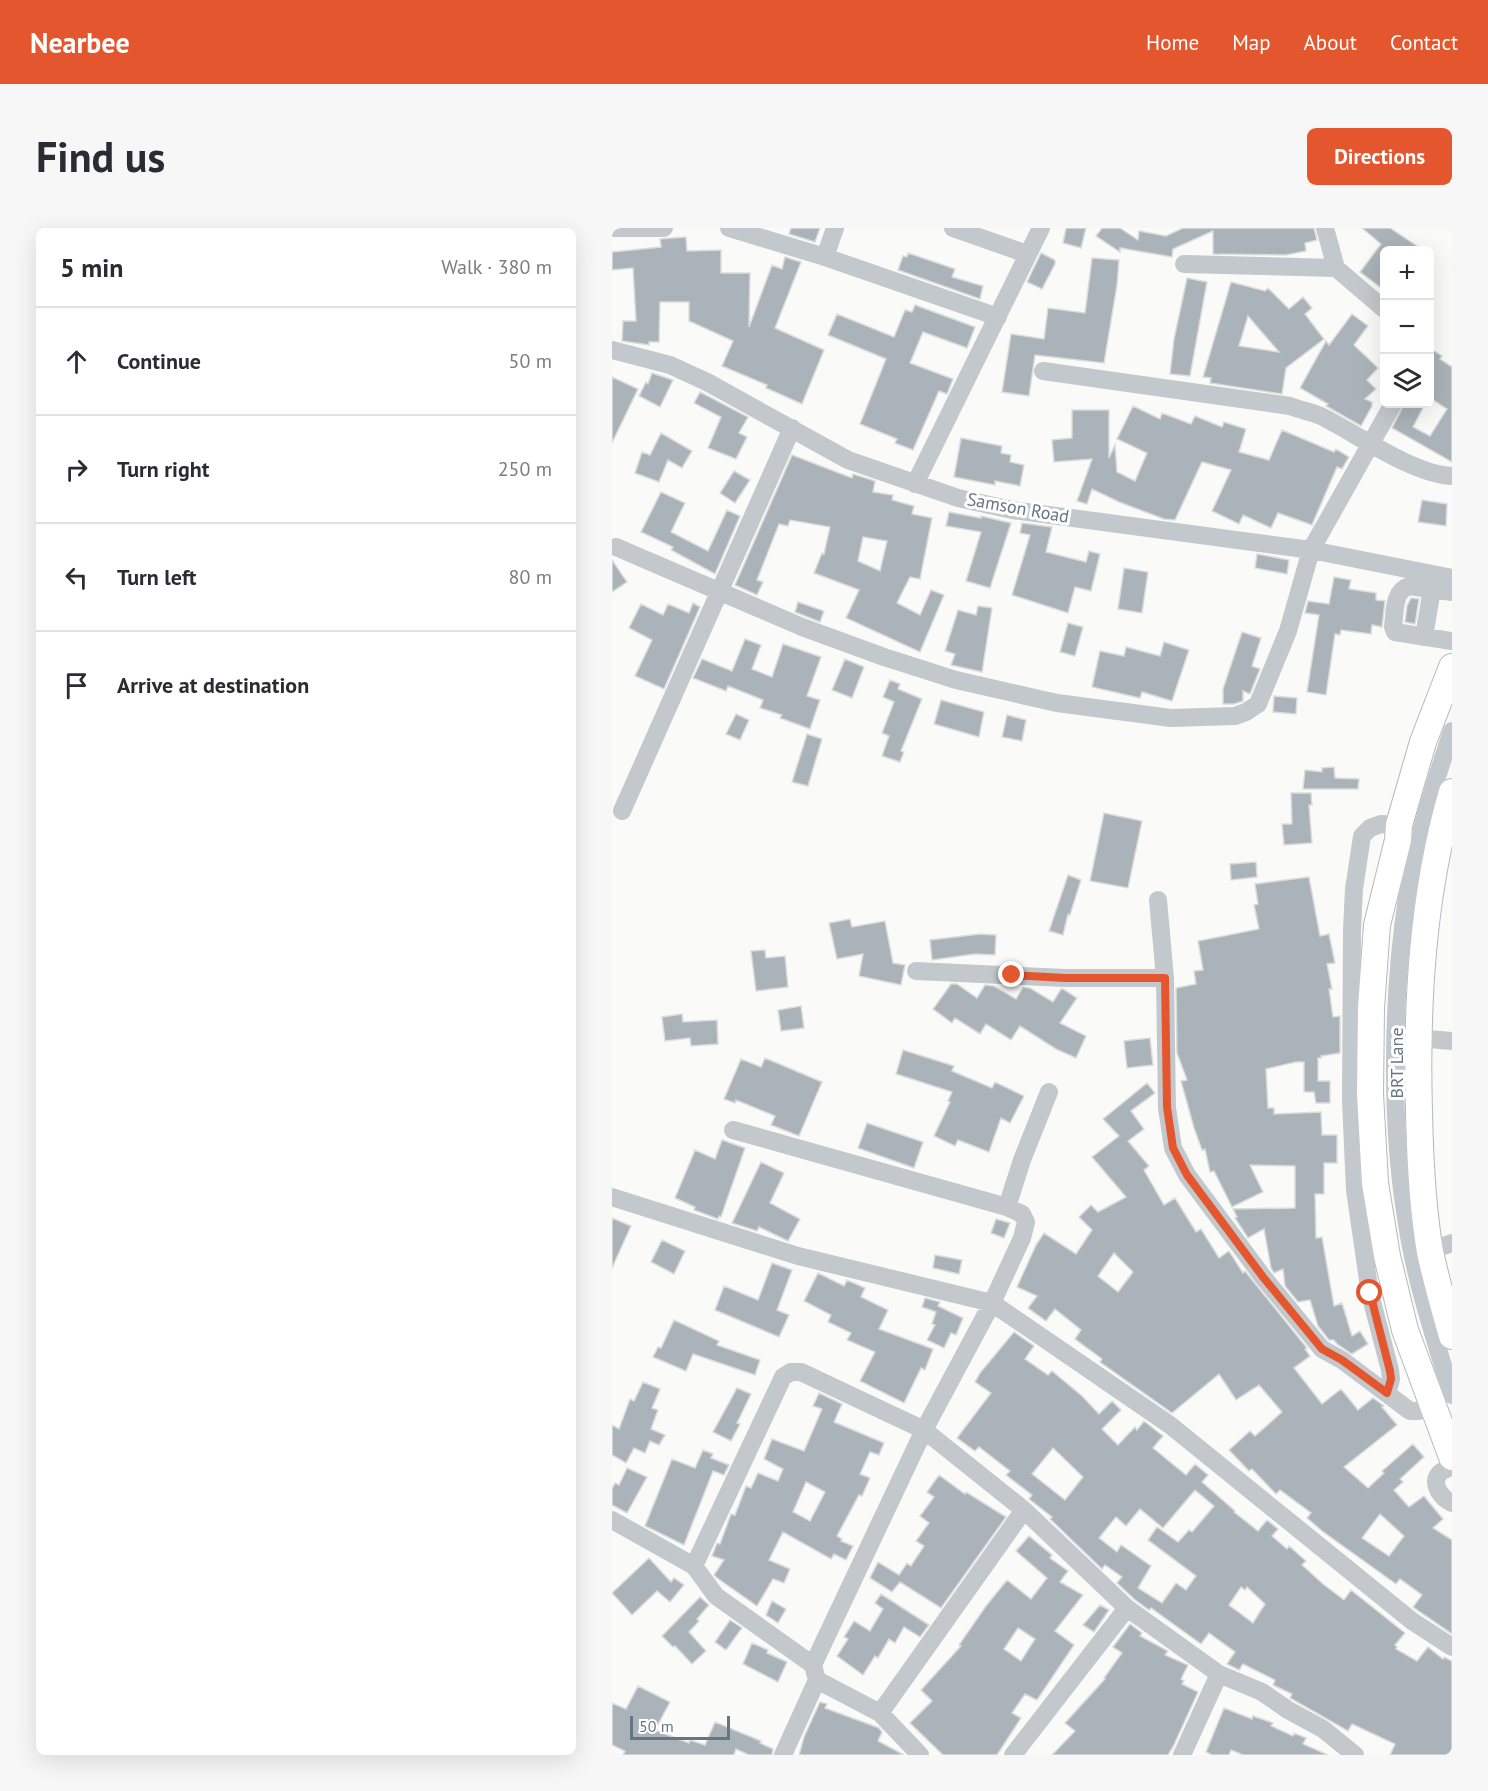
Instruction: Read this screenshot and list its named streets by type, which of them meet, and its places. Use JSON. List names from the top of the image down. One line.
{"streets":{"street":["Samson Road","BRT Lane"]},"scale_bar":"50 m","page":{"header":"Nearbee","nav":["Home","Map","About","Contact"],"buttons":"Directions","title":"Find us","heading":["5 min","Walk · 380 m"],"map_buttons":["+","−"],"list":[["Continue","50 m"],["Turn right","250 m"],["Turn left","80 m"],"Arrive at destination"],"scale":"50 m"}}
